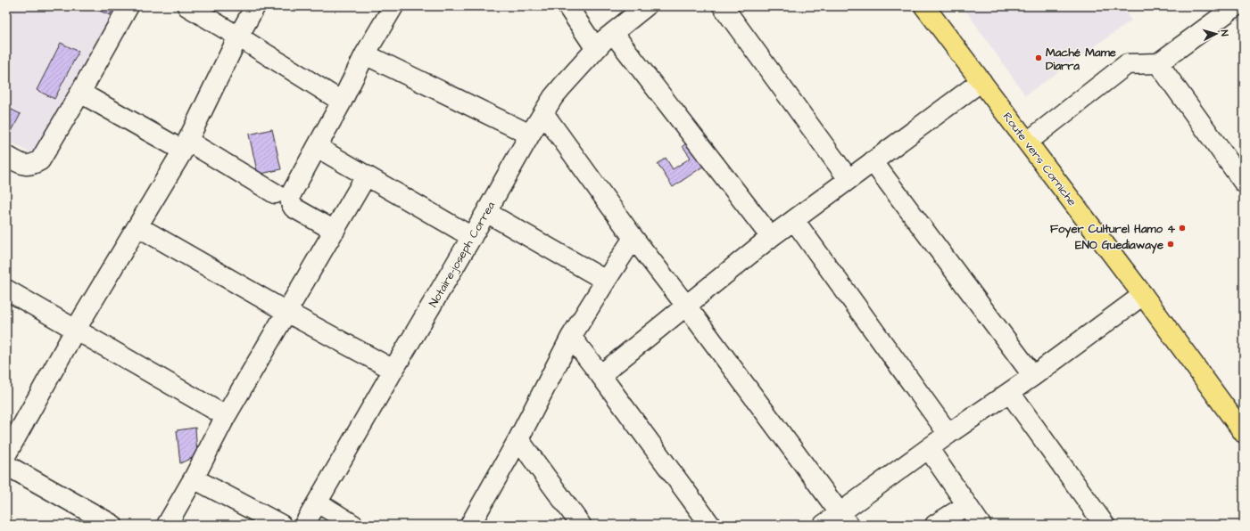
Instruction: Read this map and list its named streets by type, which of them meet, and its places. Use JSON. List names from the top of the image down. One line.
{"streets":{"main road":["Route vers Corniche"],"street":["Notaire-joseph Correa"]},"places":["Maché Mame Diarra","Foyer Culturel Hamo 4","ENO Guediawaye"],"north":"right"}
